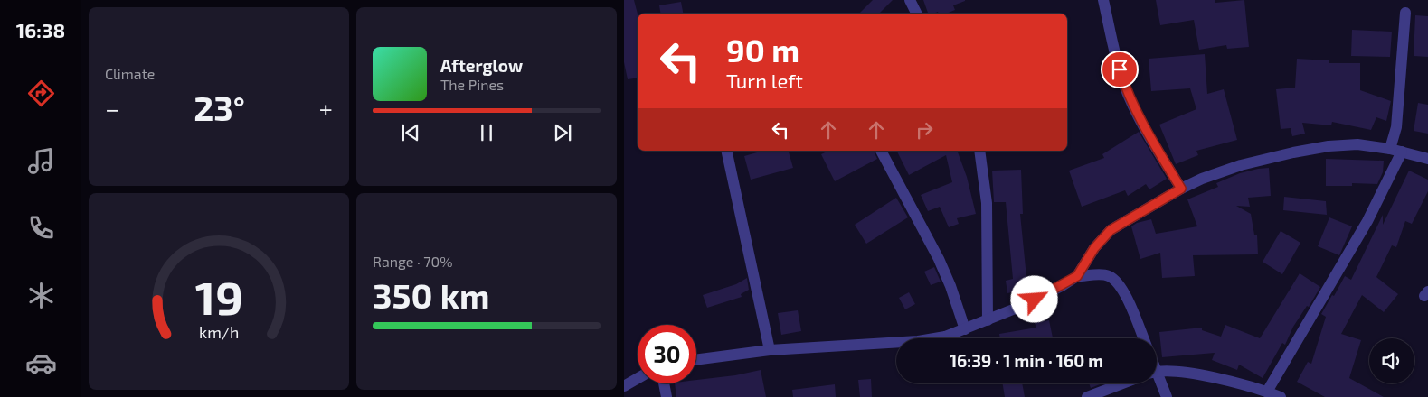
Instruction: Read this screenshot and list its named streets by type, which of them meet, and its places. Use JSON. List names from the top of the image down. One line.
{"page":{"tabs":"16:38","tile":["Climate",["Range · 70%","350 km"]],"turn":["90 m","Turn left"],"song":["Afterglow","The Pines"],"heat":["−","23°","+"],"limit":"30","trip":"16:39 · 1 min · 160 m","gauge":["19","km/h"]}}
